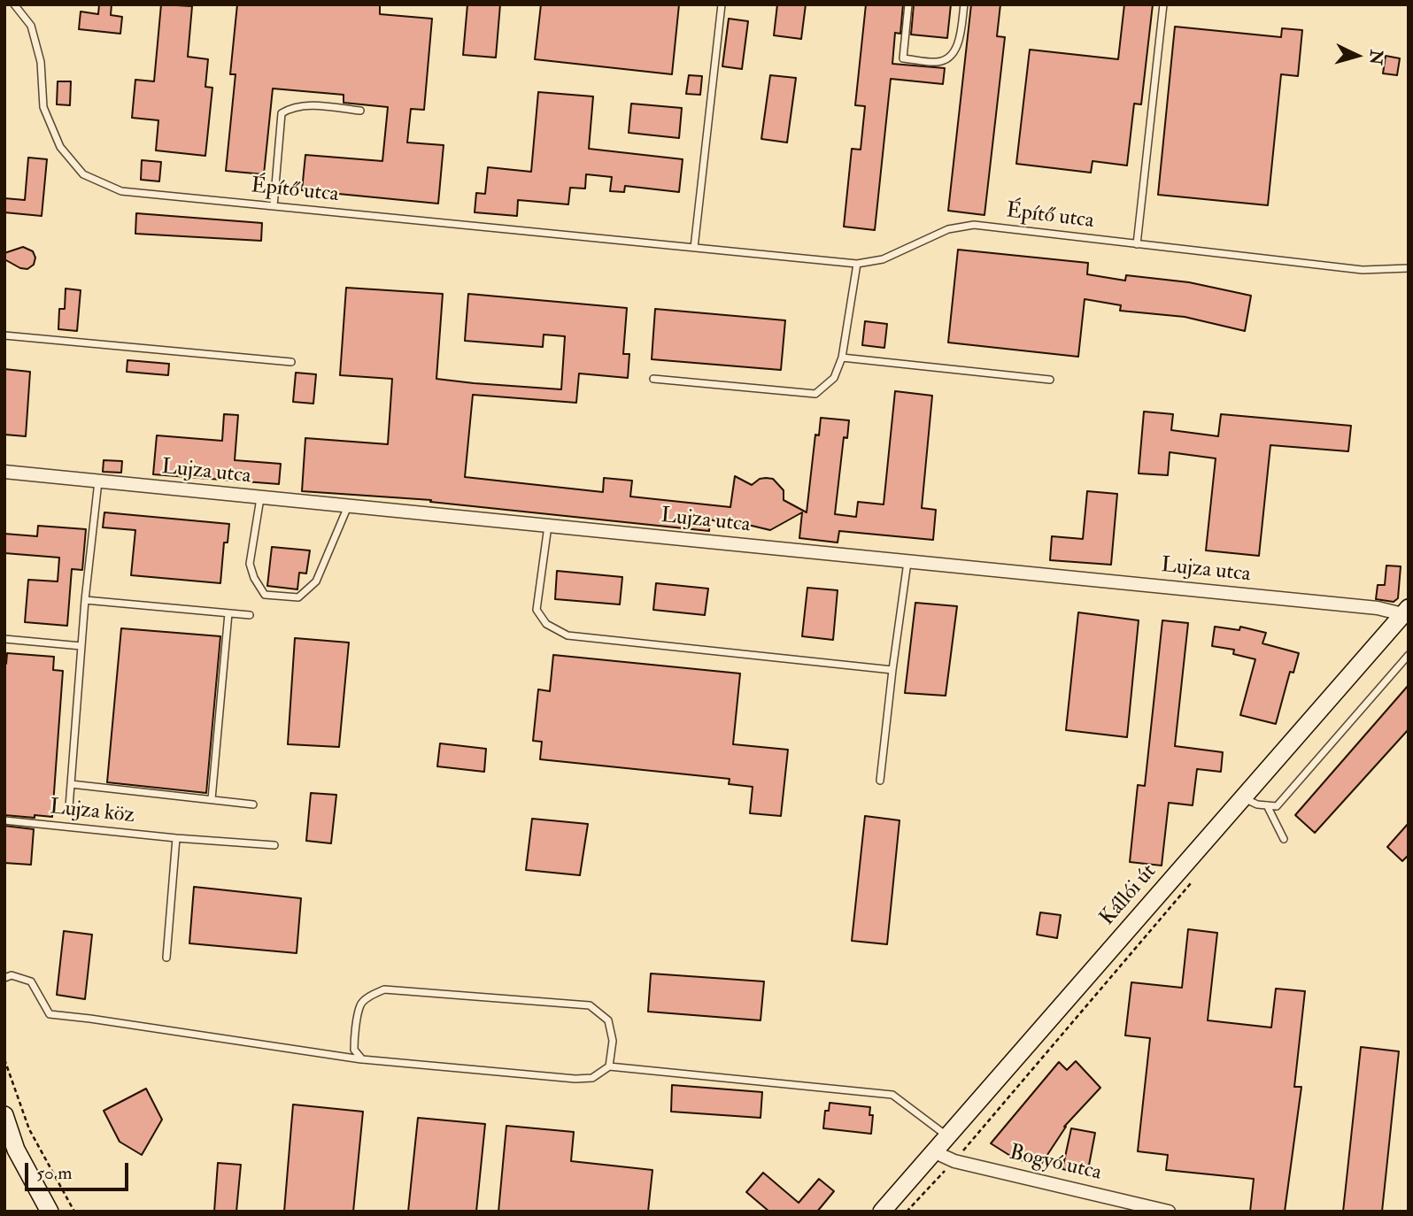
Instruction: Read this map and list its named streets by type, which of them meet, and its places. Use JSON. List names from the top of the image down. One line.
{"streets":{"main road":["Kállói út"],"street":["Lujza utca","Bogyó utca"],"lane":["Építő utca","Lujza köz"]},"crossings":[["Lujza utca","Kállói út"],["Kállói út","Bogyó utca"]],"scale_bar":"50 m","north":"right"}
